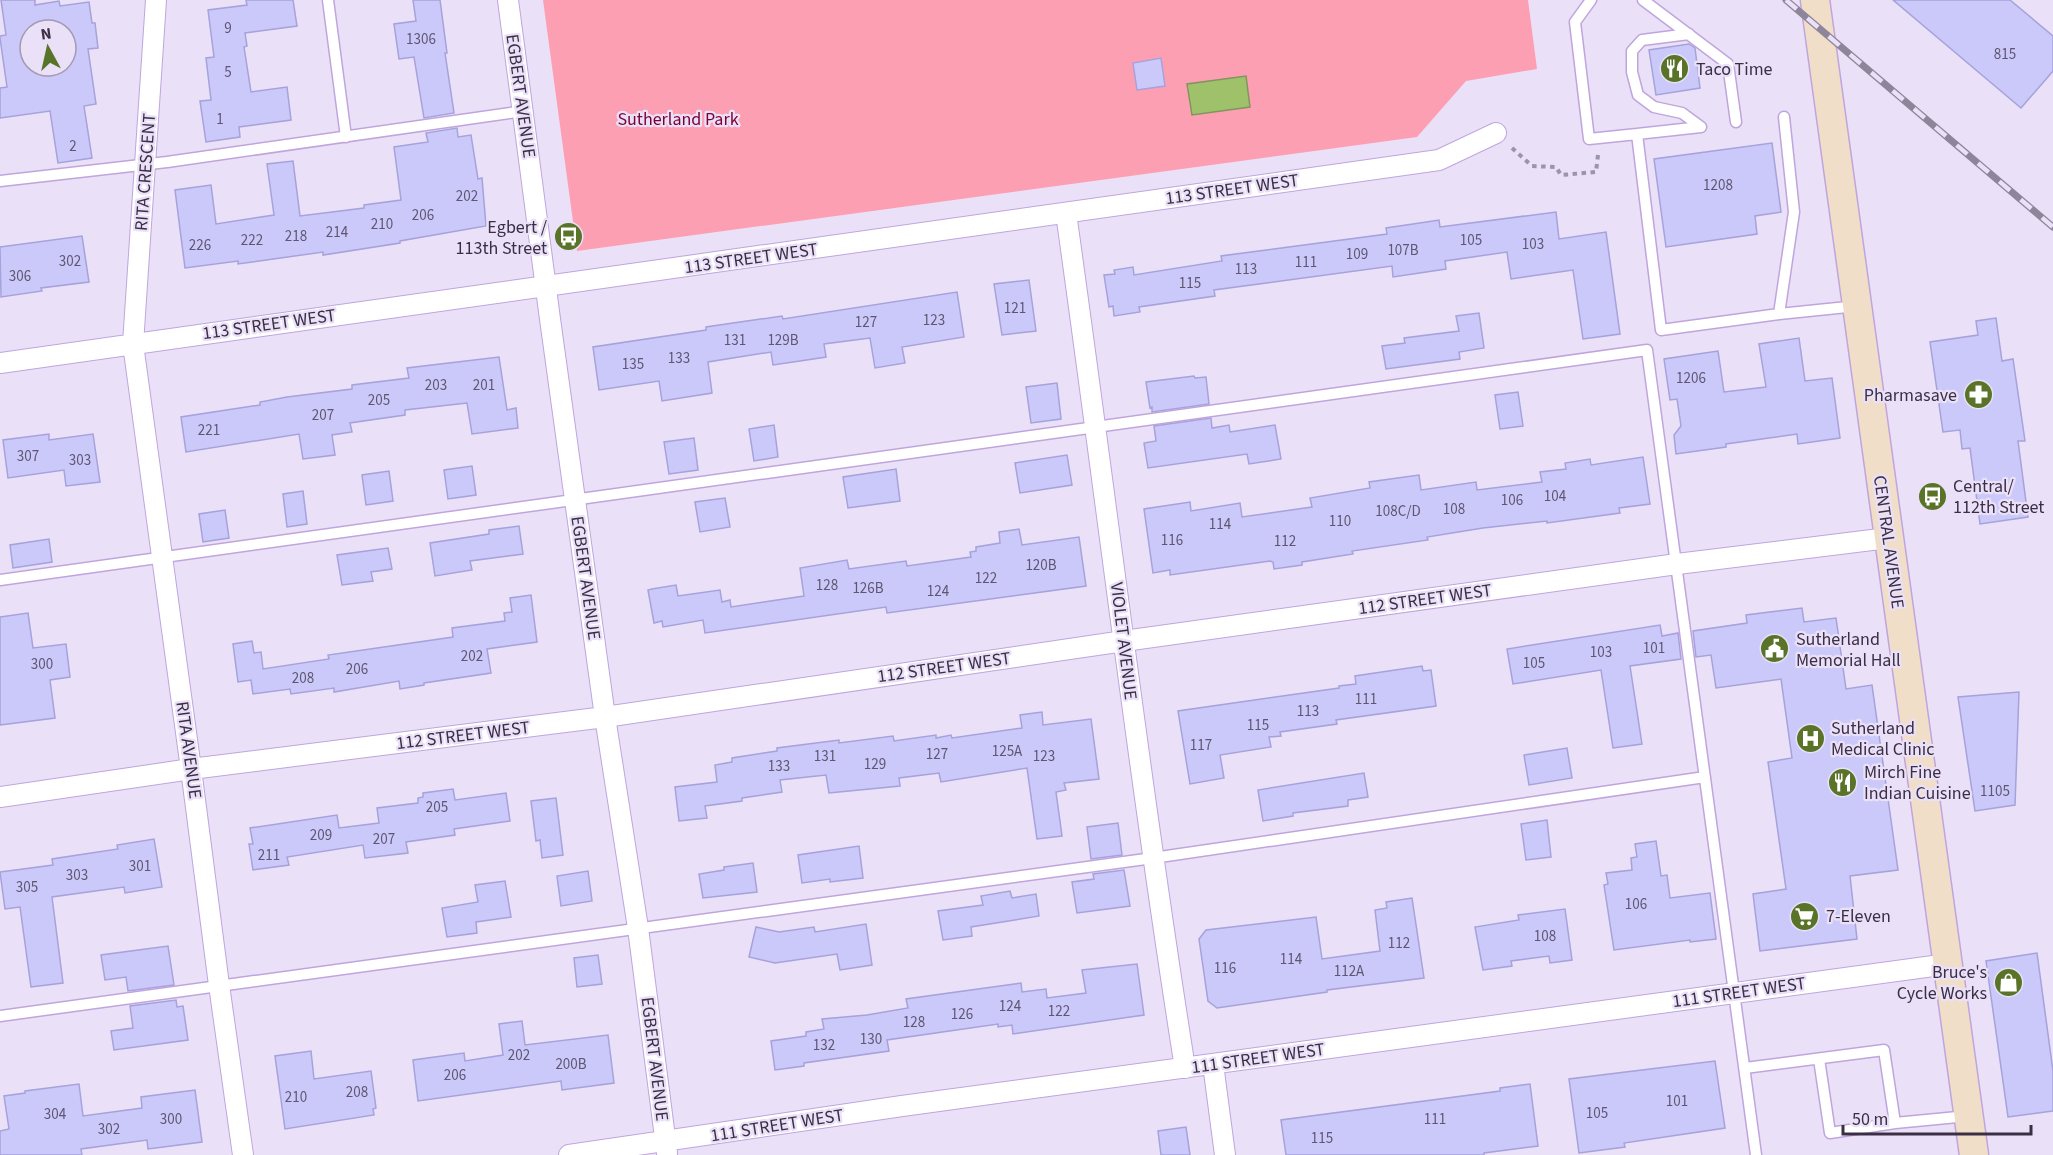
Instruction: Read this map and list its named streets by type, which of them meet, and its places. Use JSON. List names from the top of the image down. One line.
{"streets":{"main road":["CENTRAL AVENUE"],"street":["EGBERT AVENUE","RITA CRESCENT","113 STREET WEST","112 STREET WEST","VIOLET AVENUE","RITA AVENUE","111 STREET WEST"]},"crossings":[["EGBERT AVENUE","113 STREET WEST"],["EGBERT AVENUE","112 STREET WEST"],["EGBERT AVENUE","111 STREET WEST"],["RITA CRESCENT","113 STREET WEST"],["RITA CRESCENT","RITA AVENUE"],["113 STREET WEST","VIOLET AVENUE"],["113 STREET WEST","RITA AVENUE"],["CENTRAL AVENUE","112 STREET WEST"],["CENTRAL AVENUE","111 STREET WEST"],["112 STREET WEST","VIOLET AVENUE"],["112 STREET WEST","RITA AVENUE"],["VIOLET AVENUE","111 STREET WEST"]],"parks":["Sutherland Park"],"places":{"restaurant":["Taco Time","Mirch Fine Indian Cuisine"],"bus stop":["Egbert / 113th Street","Central/ 112th Street"],"pharmacy":["Pharmasave"],"public building":["Sutherland Memorial Hall"],"hospital":["Sutherland Medical Clinic"],"supermarket":["7-Eleven"],"shop":["Bruce's Cycle Works"]},"house_numbers":["9","1306","815","5","1","2","1208","202","206","210","214","218","222","105","103","226","107B","109","302","111","113","306","115","121","123","127","131","129B","133","135","1206","203","201","205","207","221","307","303","104","106","108","108C/D","110","114","116","112","120B","122","128","126B","124","101","103","202","105","300","206","208","111","113","115","117","125A","127","131","123","129","133","1105","205","209","207","211","301","303","305","106","108","112","114","116","112A","124","122","126","128","130","132","202","200B","206","208","210","101","105","304","300","111","302","115"],"scale_bar":"50 m","north":"top"}
